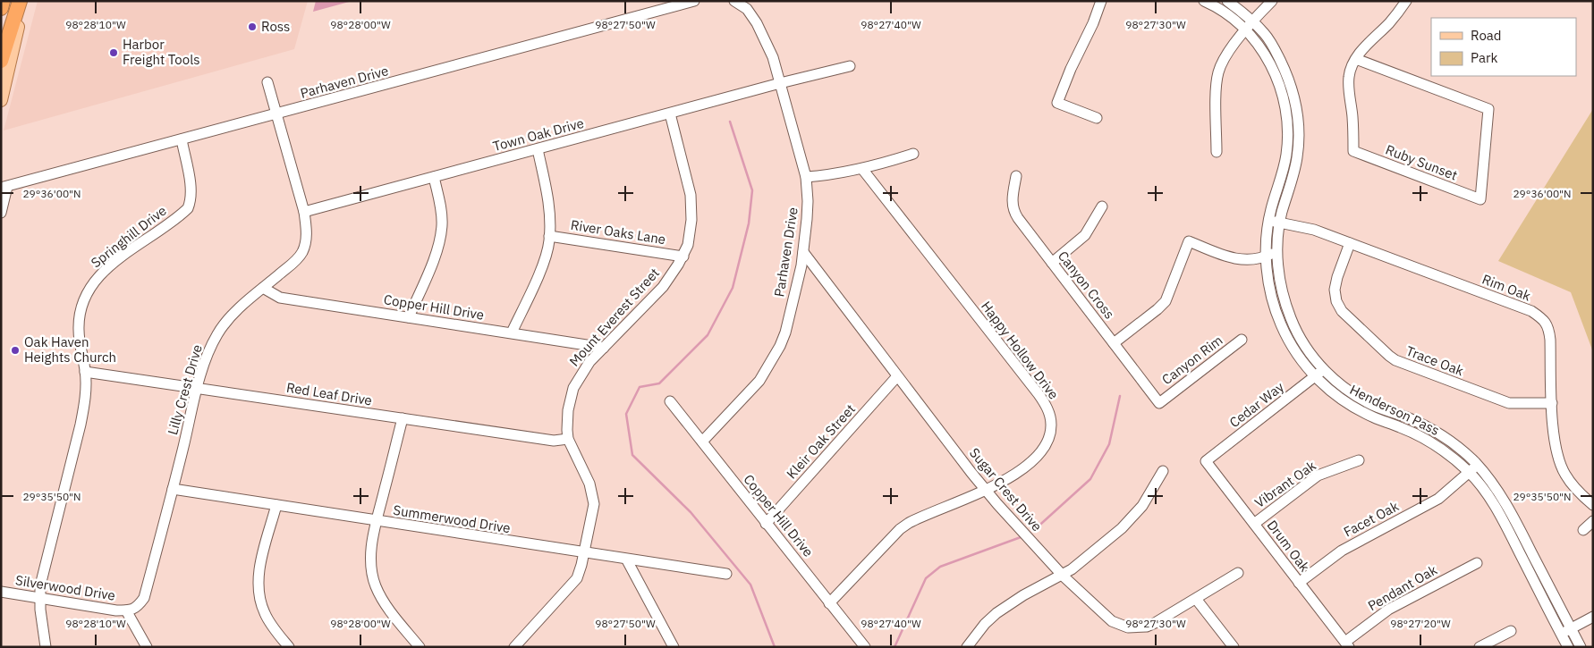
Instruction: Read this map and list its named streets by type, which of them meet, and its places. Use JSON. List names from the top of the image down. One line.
{"streets":{"street":["Parhaven Drive","Town Oak Drive","Ruby Sunset","River Oaks Lane","Springhill Drive","Canyon Cross","Rim Oak","Copper Hill Drive","Mount Everest Street","Happy Hollow Drive","Canyon Rim","Trace Oak","Lilly Crest Drive","Red Leaf Drive","Cedar Way","Henderson Pass","Kleir Oak Street","Vibrant Oak","Sugar Crest Drive","Summerwood Drive","Facet Oak","Drum Oak","Silverwood Drive","Pendant Oak"]},"crossings":[["Parhaven Drive","Town Oak Drive"],["Parhaven Drive","Springhill Drive"],["Parhaven Drive","Copper Hill Drive"],["Parhaven Drive","Lilly Crest Drive"],["Parhaven Drive","Sugar Crest Drive"],["Town Oak Drive","Mount Everest Street"],["Town Oak Drive","Lilly Crest Drive"],["River Oaks Lane","Mount Everest Street"],["Springhill Drive","Red Leaf Drive"],["Springhill Drive","Silverwood Drive"],["Canyon Cross","Canyon Rim"],["Rim Oak","Trace Oak"],["Rim Oak","Henderson Pass"],["Copper Hill Drive","Mount Everest Street"],["Copper Hill Drive","Happy Hollow Drive"],["Copper Hill Drive","Lilly Crest Drive"],["Copper Hill Drive","Kleir Oak Street"],["Mount Everest Street","Red Leaf Drive"],["Mount Everest Street","Summerwood Drive"],["Happy Hollow Drive","Sugar Crest Drive"],["Lilly Crest Drive","Red Leaf Drive"],["Lilly Crest Drive","Summerwood Drive"],["Lilly Crest Drive","Silverwood Drive"],["Cedar Way","Henderson Pass"],["Cedar Way","Drum Oak"],["Henderson Pass","Facet Oak"],["Kleir Oak Street","Sugar Crest Drive"],["Vibrant Oak","Drum Oak"],["Facet Oak","Drum Oak"],["Drum Oak","Pendant Oak"]],"places":["Ross","Harbor Freight Tools","Oak Haven Heights Church"],"legend":["Road","Park"],"coordinates":["98°28'10\"W","98°28'00\"W","98°27'50\"W","98°27'40\"W","98°27'30\"W","29°36'00\"N","29°35'50\"N","98°27'20\"W"]}
